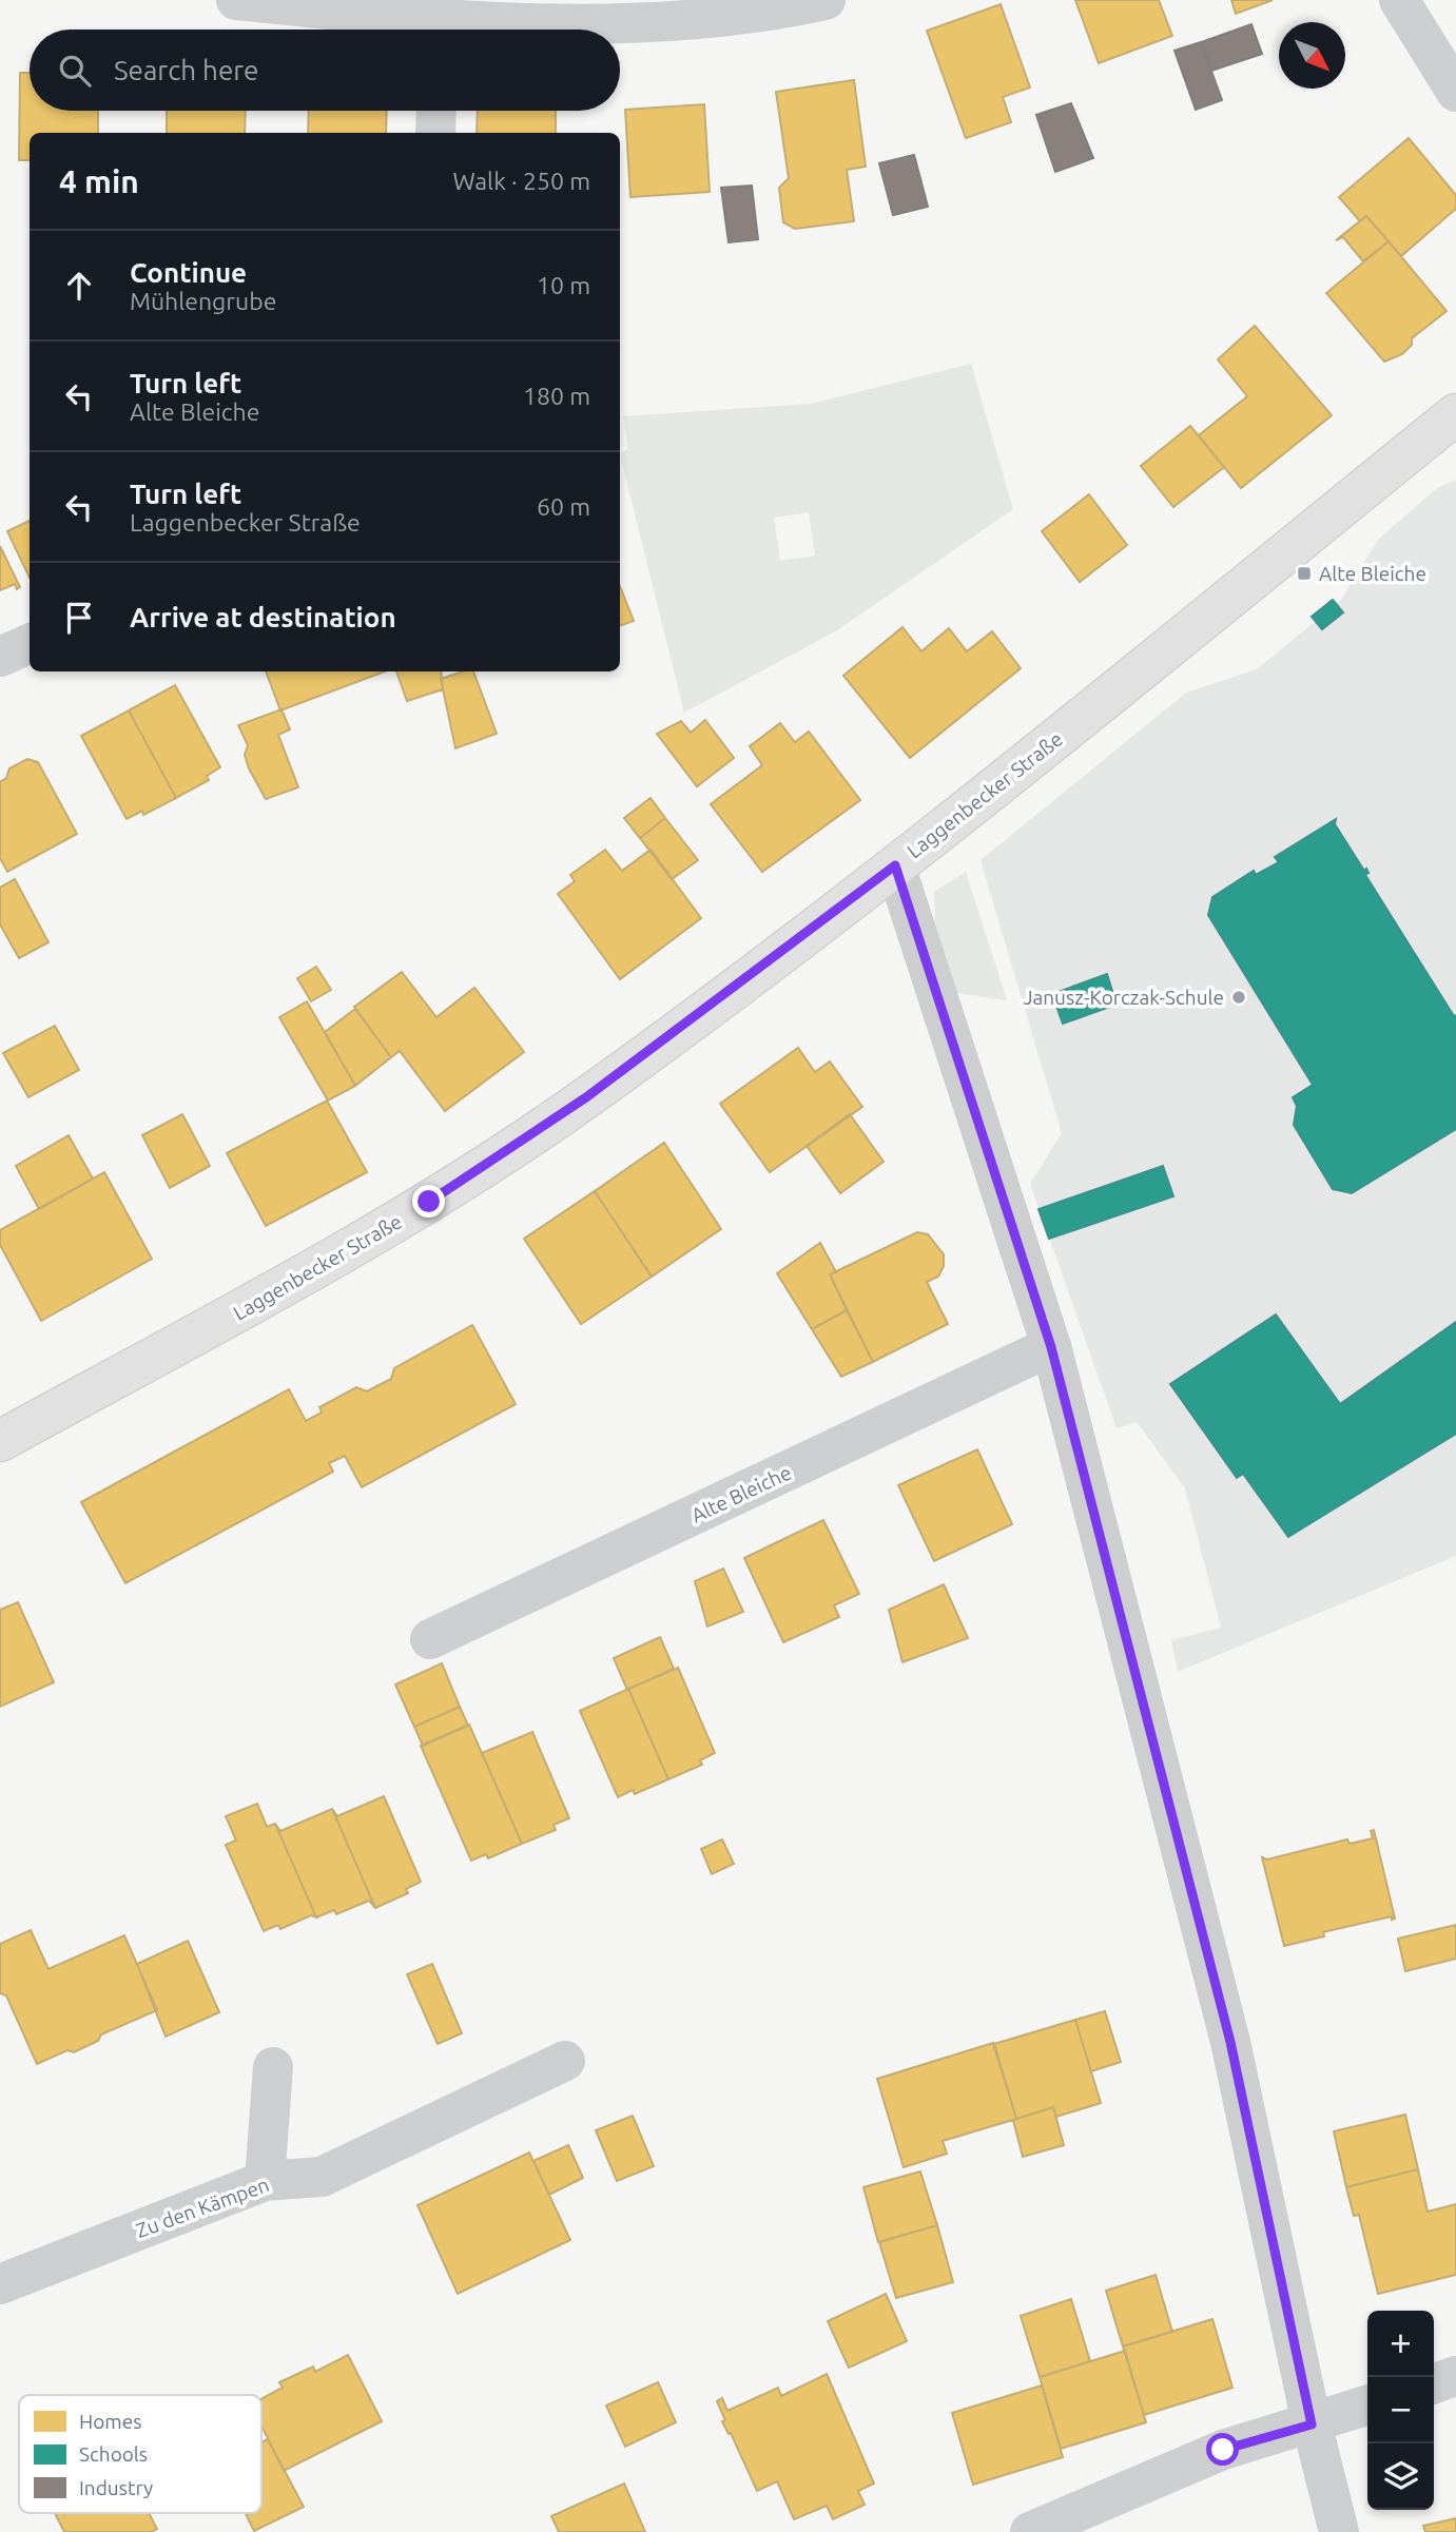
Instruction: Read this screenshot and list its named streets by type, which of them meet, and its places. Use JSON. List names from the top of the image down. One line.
{"streets":{"street":["Laggenbecker Straße","Alte Bleiche","Zu den Kämpen"]},"places":{"transit":["Alte Bleiche"],"other":["Janusz-Korczak-Schule"]},"legend":["Homes","Schools","Industry"],"north":"bottom right","page":{"search":"Search here","heading":["4 min","Walk · 250 m"],"list":[["Continue","Mühlengrube","10 m"],["Turn left","Alte Bleiche","180 m"],["Turn left","Laggenbecker Straße","60 m"],"Arrive at destination"],"map_buttons":["+","−"]}}
